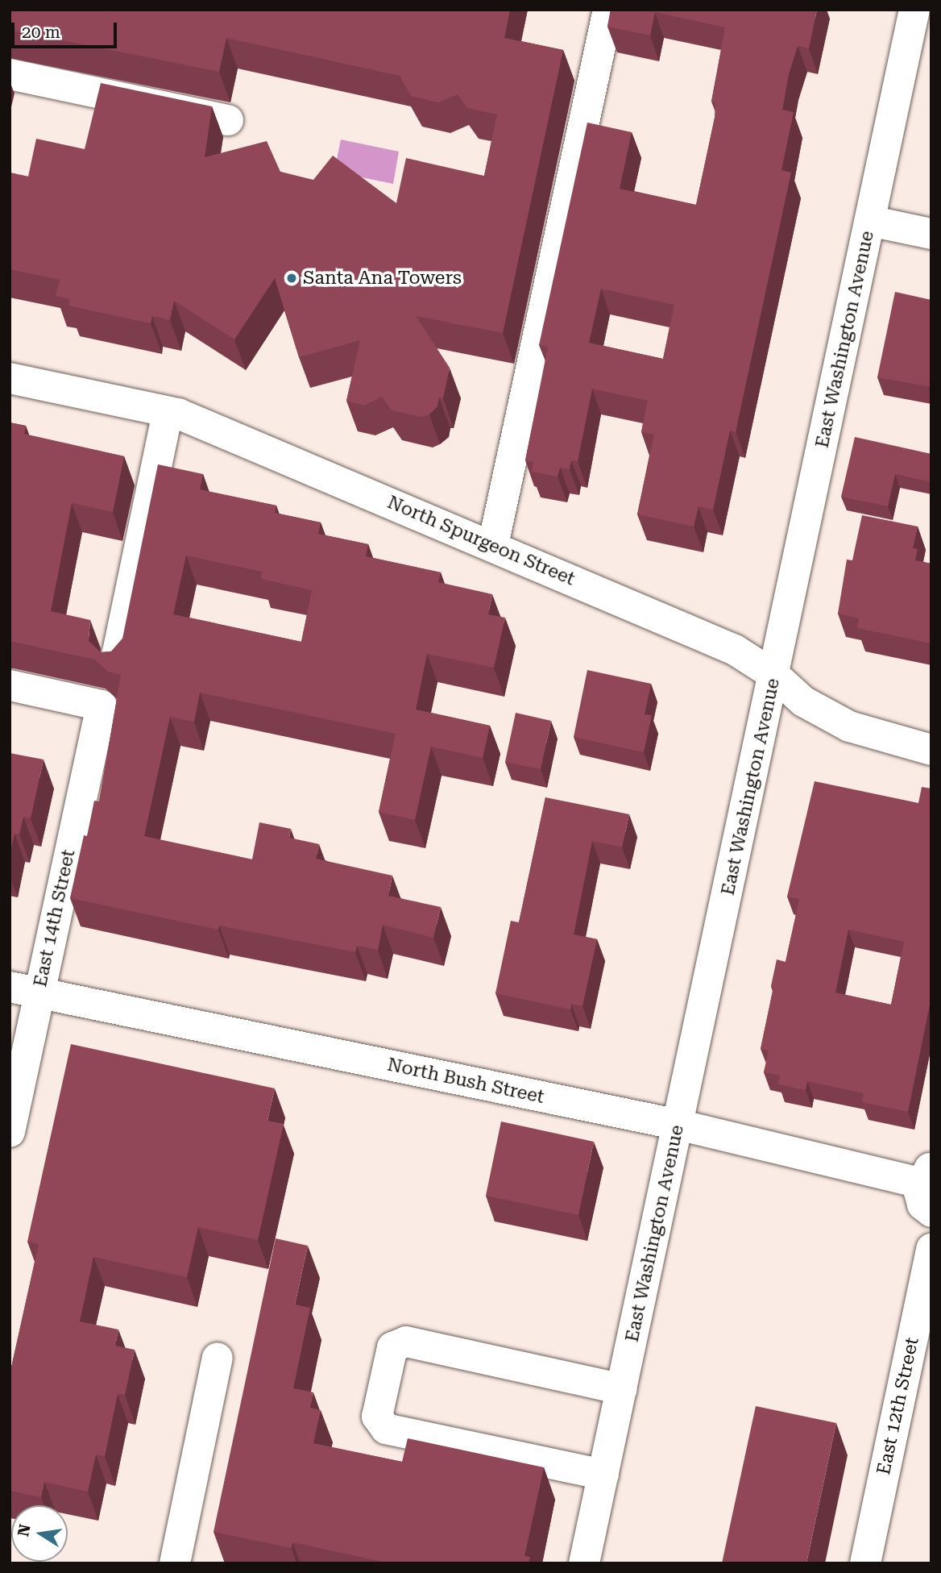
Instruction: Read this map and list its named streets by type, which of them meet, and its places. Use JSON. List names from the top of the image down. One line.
{"streets":{"street":["East Washington Avenue","North Spurgeon Street","East 14th Street","North Bush Street","East 12th Street"]},"crossings":[["East Washington Avenue","North Spurgeon Street"],["East Washington Avenue","North Bush Street"],["East 14th Street","North Bush Street"]],"places":["Santa Ana Towers"],"scale_bar":"20 m","north":"left"}
